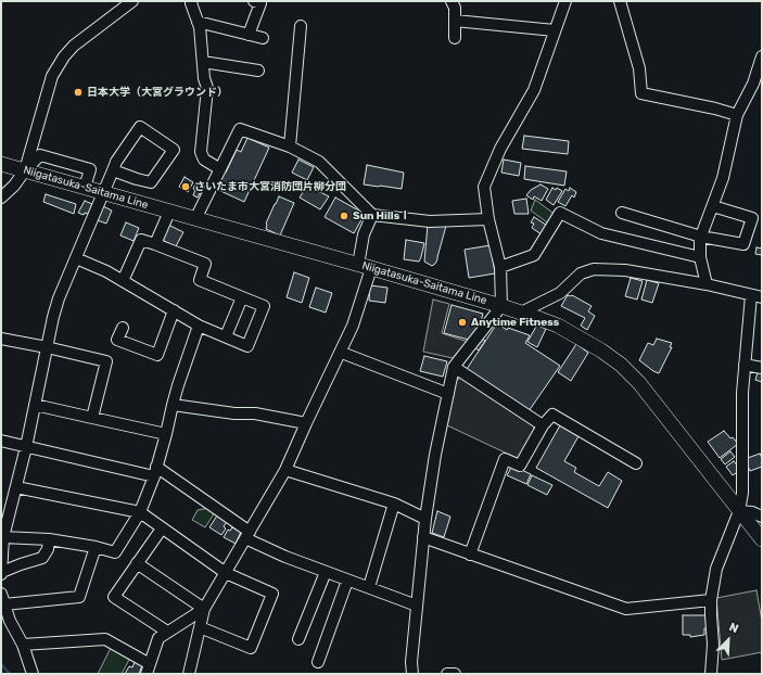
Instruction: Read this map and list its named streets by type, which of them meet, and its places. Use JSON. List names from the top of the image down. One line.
{"streets":{"main road":["Niigatasuka-Saitama Line"]},"places":["日本大学（大宮グラウンド）","さいたま市大宮消防団片柳分団","Sun HillsⅠ","Anytime Fitness"],"north":"top right"}
